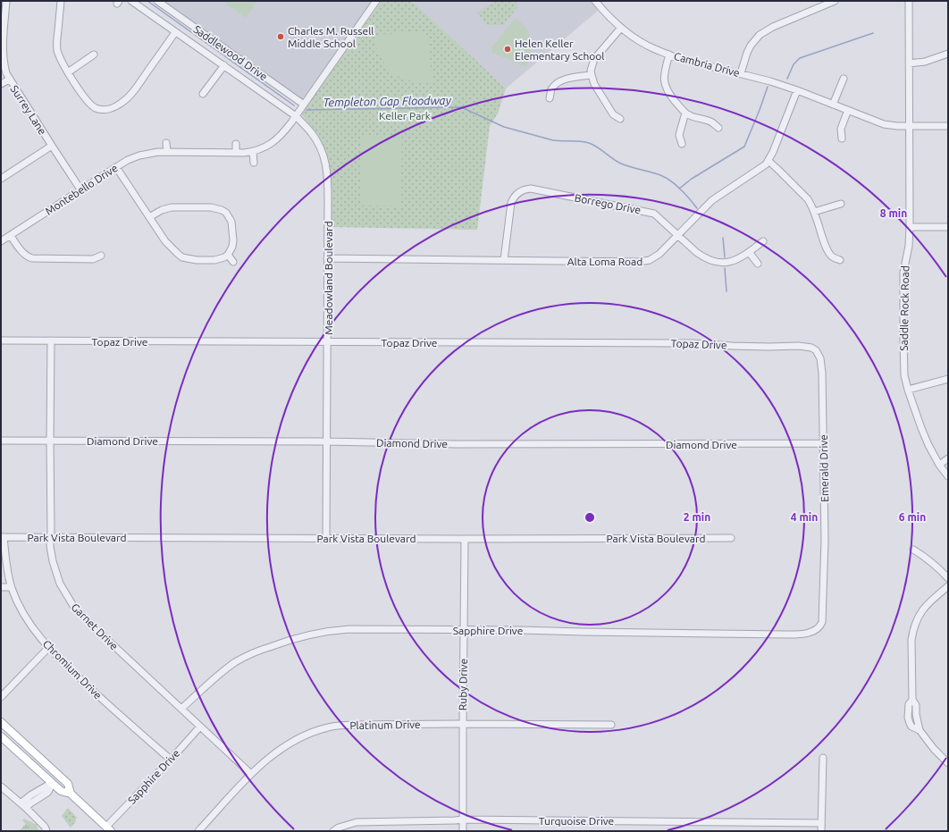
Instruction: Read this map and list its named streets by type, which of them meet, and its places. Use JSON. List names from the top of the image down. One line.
{"streets":{"street":["Saddlewood Drive","Cambria Drive","Surrey Lane","Montebello Drive","Borrego Drive","Alta Loma Road","Meadowland Boulevard","Saddle Rock Road","Topaz Drive","Diamond Drive","Emerald Drive","Park Vista Boulevard","Garnet Drive","Sapphire Drive","Chromium Drive","Ruby Drive","Platinum Drive","Turquoise Drive"]},"crossings":[["Saddlewood Drive","Montebello Drive"],["Cambria Drive","Alta Loma Road"],["Cambria Drive","Saddle Rock Road"],["Surrey Lane","Montebello Drive"],["Montebello Drive","Meadowland Boulevard"],["Borrego Drive","Alta Loma Road"],["Alta Loma Road","Meadowland Boulevard"],["Meadowland Boulevard","Topaz Drive"],["Meadowland Boulevard","Diamond Drive"],["Meadowland Boulevard","Park Vista Boulevard"],["Topaz Drive","Emerald Drive"],["Topaz Drive","Garnet Drive"],["Diamond Drive","Emerald Drive"],["Diamond Drive","Garnet Drive"],["Emerald Drive","Sapphire Drive"],["Park Vista Boulevard","Garnet Drive"],["Park Vista Boulevard","Chromium Drive"],["Park Vista Boulevard","Ruby Drive"],["Garnet Drive","Sapphire Drive"],["Garnet Drive","Platinum Drive"],["Sapphire Drive","Chromium Drive"],["Sapphire Drive","Ruby Drive"],["Ruby Drive","Platinum Drive"],["Ruby Drive","Turquoise Drive"]],"water":["Templeton Gap Floodway"],"parks":["Keller Park"],"places":["Charles M. Russell Middle School","Helen Keller Elementary School"],"rings":["8 min","2 min","4 min","6 min"]}
